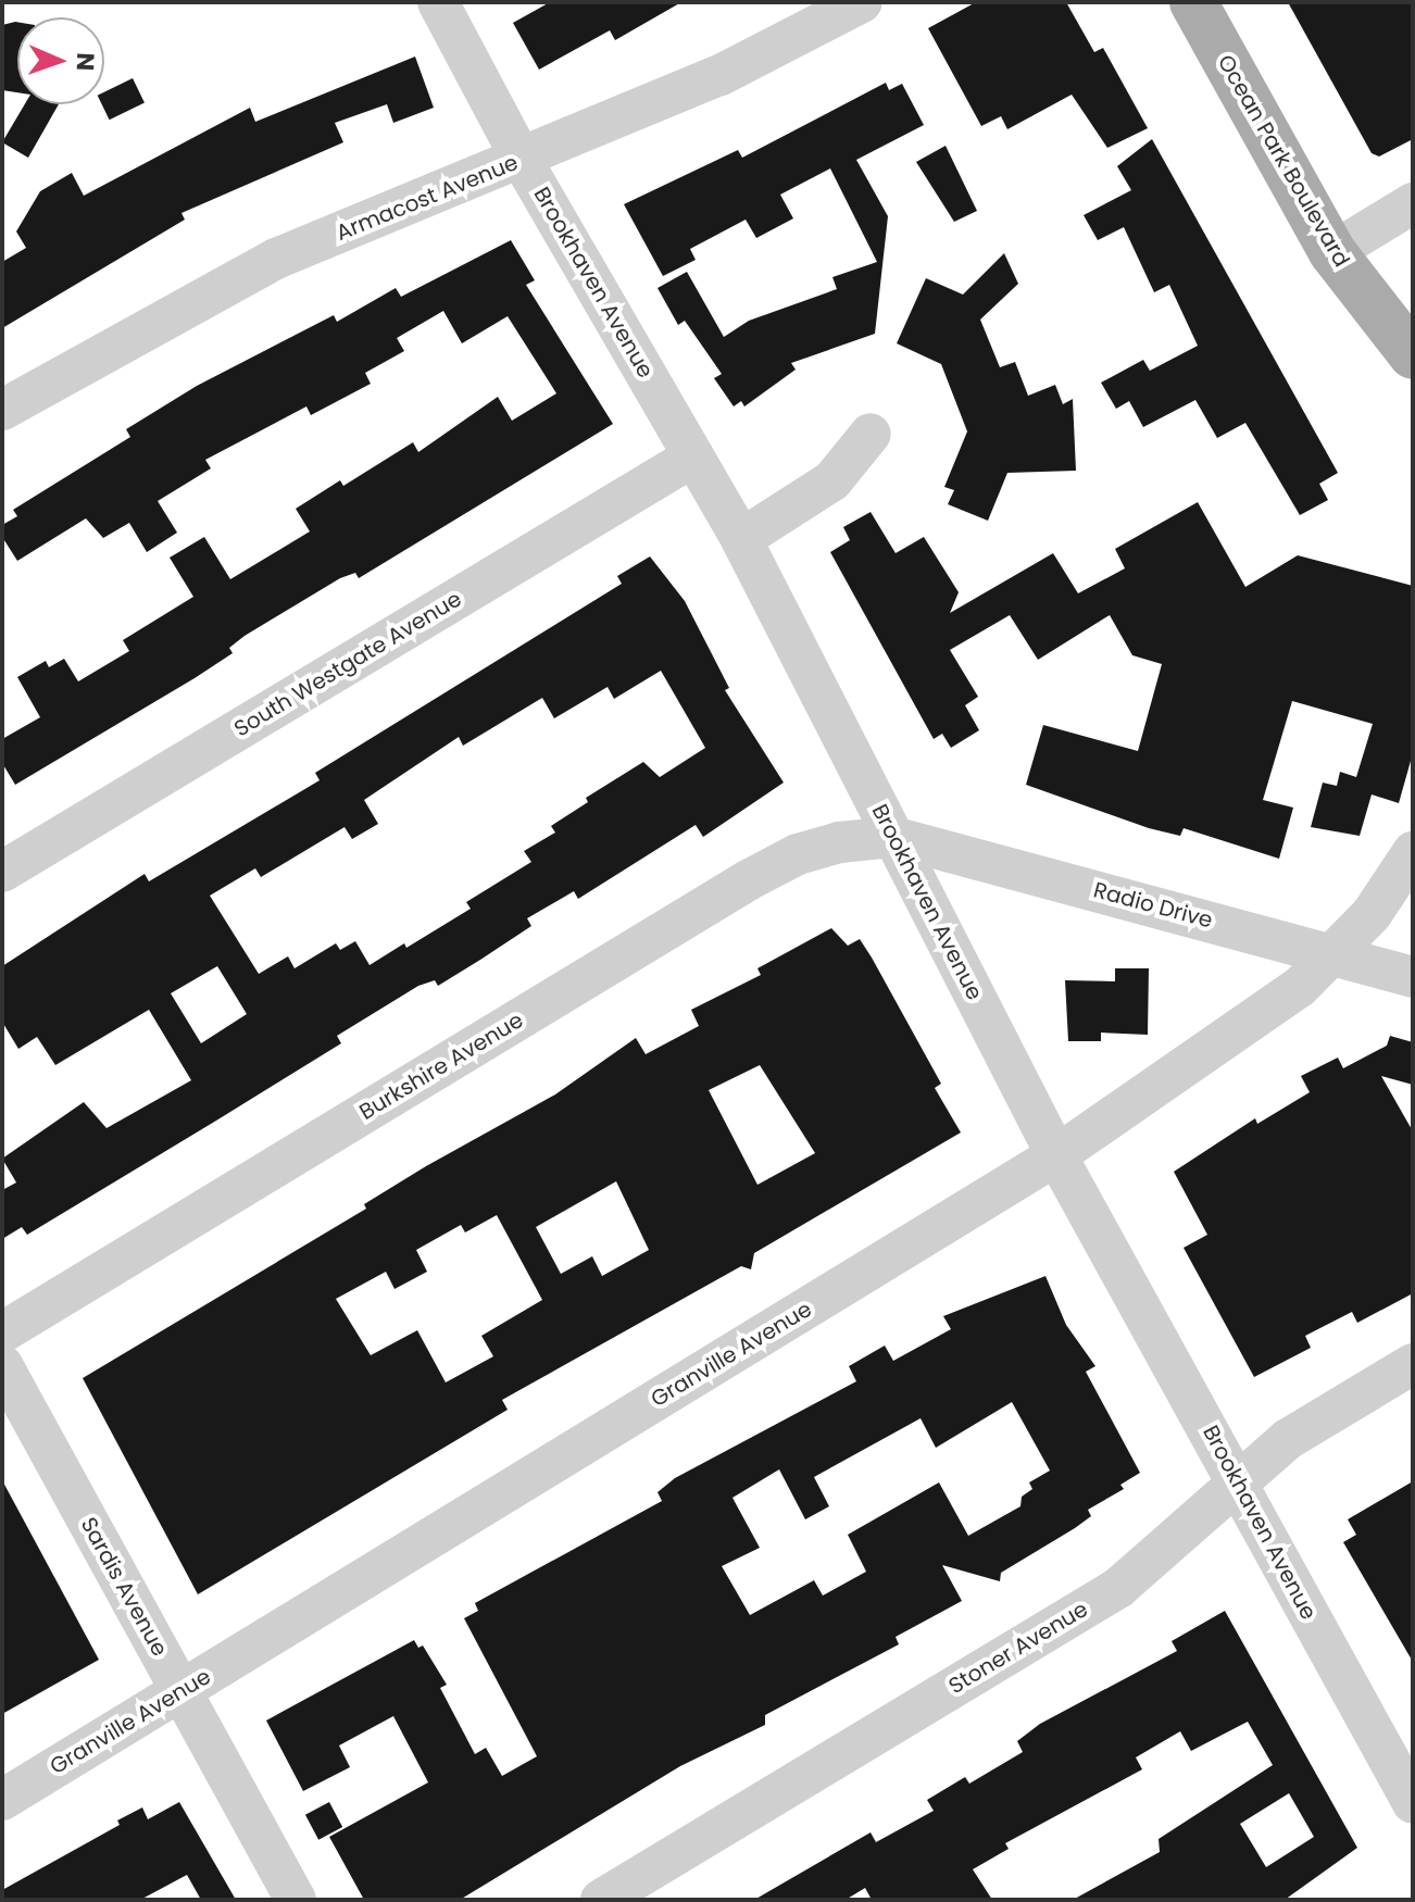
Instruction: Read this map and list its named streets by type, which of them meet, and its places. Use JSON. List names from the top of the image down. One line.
{"streets":{"main road":["Ocean Park Boulevard"],"street":["Armacost Avenue","Brookhaven Avenue","South Westgate Avenue","Radio Drive","Burkshire Avenue","Granville Avenue","Sardis Avenue","Stoner Avenue"]},"crossings":[["Armacost Avenue","Brookhaven Avenue"],["Brookhaven Avenue","South Westgate Avenue"],["Brookhaven Avenue","Radio Drive"],["Brookhaven Avenue","Burkshire Avenue"],["Brookhaven Avenue","Granville Avenue"],["Brookhaven Avenue","Stoner Avenue"],["Radio Drive","Burkshire Avenue"],["Radio Drive","Granville Avenue"],["Granville Avenue","Sardis Avenue"]],"north":"right"}
